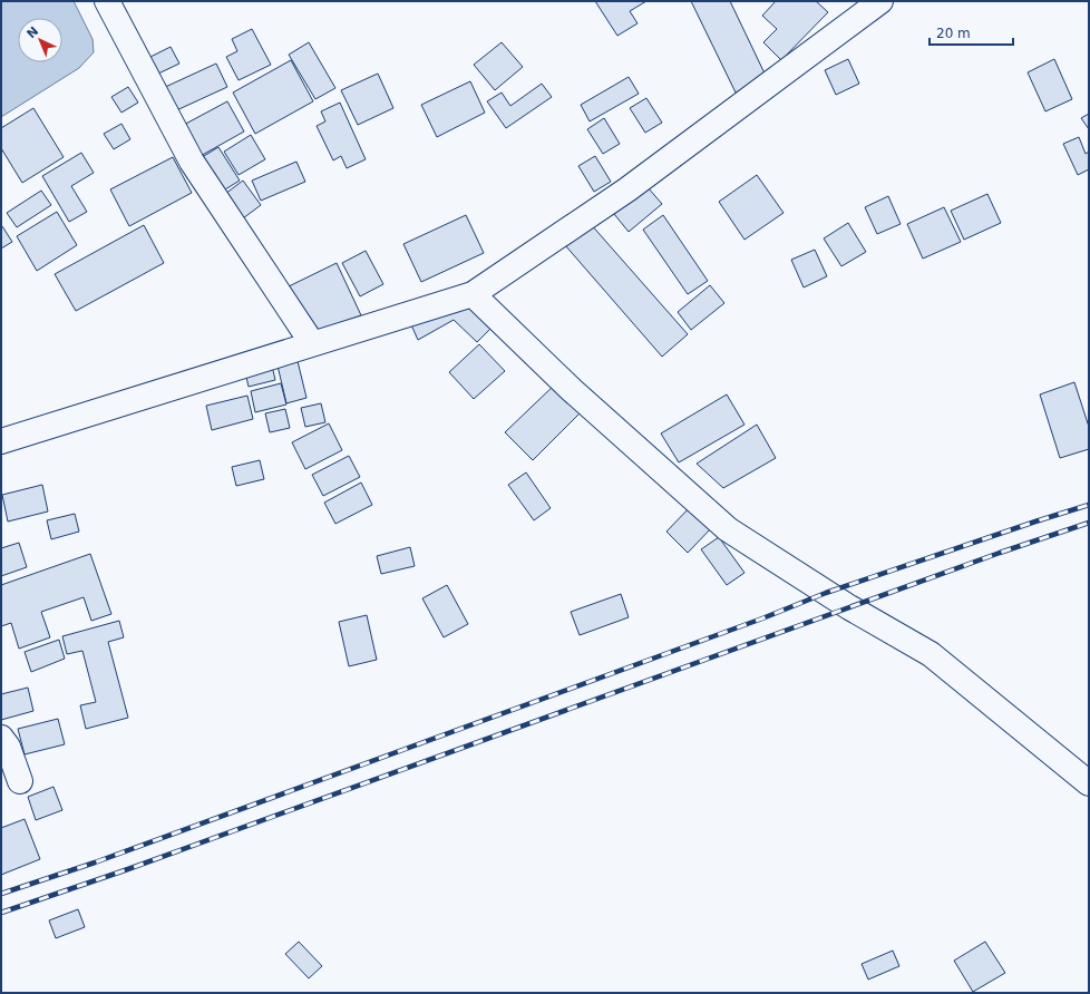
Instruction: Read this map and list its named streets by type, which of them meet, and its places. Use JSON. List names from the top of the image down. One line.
{"scale_bar":"20 m","north":"top left"}
